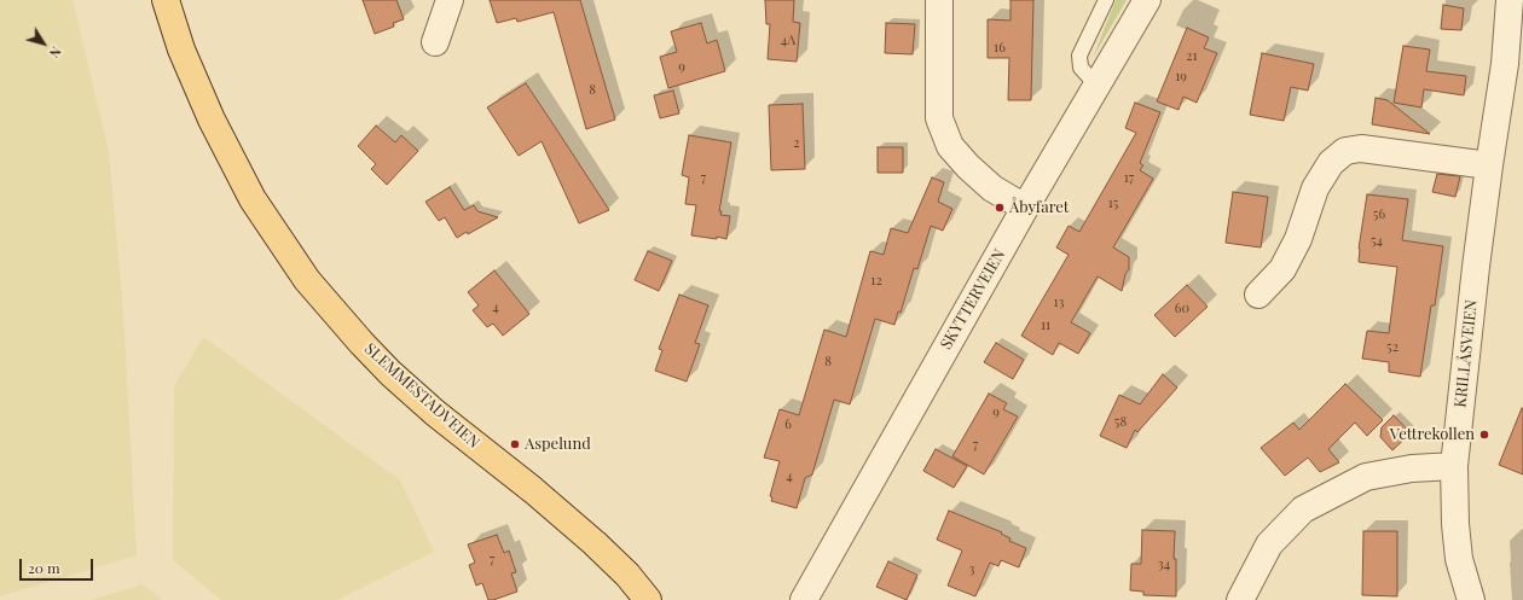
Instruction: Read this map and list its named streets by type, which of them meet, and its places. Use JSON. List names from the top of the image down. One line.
{"streets":{"main road":["SLEMMESTADVEIEN"],"street":["SKYTTERVEIEN","KRILLÅSVEIEN"]},"places":["Åbyfaret","Vettrekollen","Aspelund"],"house_numbers":["4A","16","21","9","19","8","2","7","17","15","56","54","12","13","4","60","11","52","8","9","58","6","7","4","7","34","3"],"scale_bar":"20 m","north":"bottom right"}
